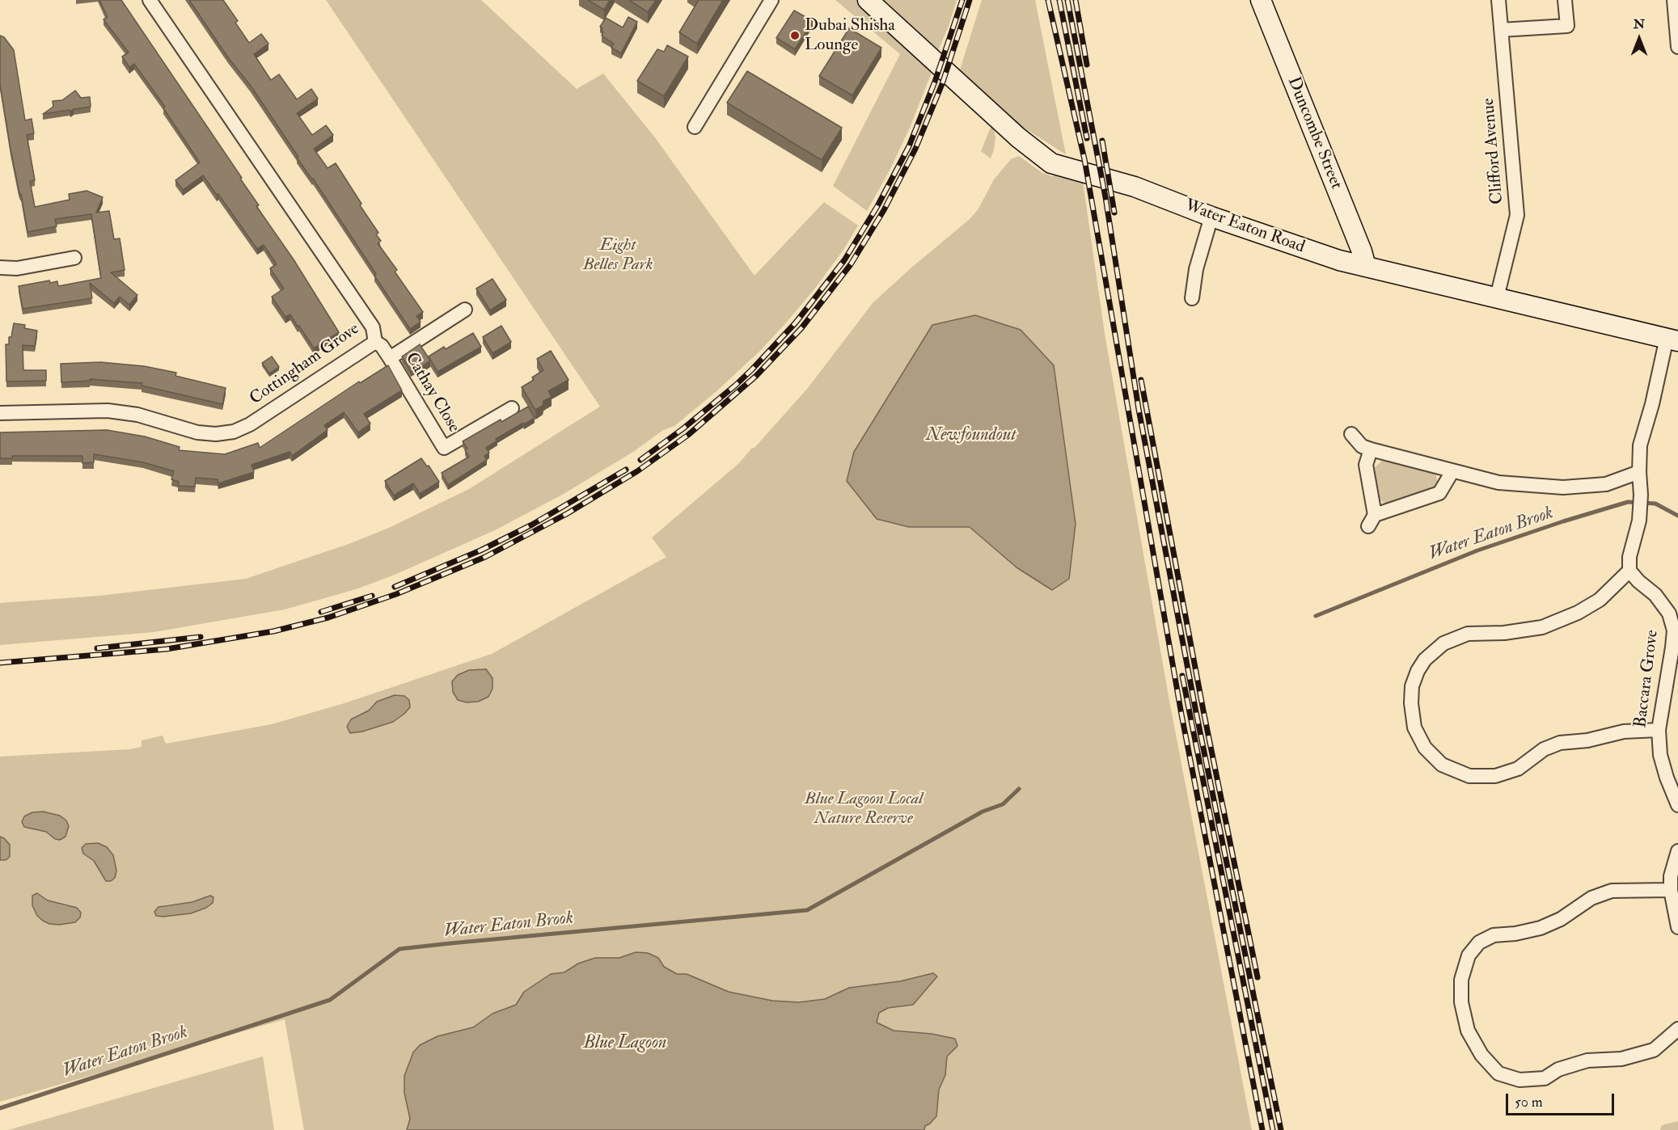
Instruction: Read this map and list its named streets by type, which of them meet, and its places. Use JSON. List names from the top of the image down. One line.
{"streets":{"street":["Duncombe Street","Clifford Avenue","Water Eaton Road","Cottingham Grove","Cathay Close","Baccara Grove"]},"crossings":[["Duncombe Street","Water Eaton Road"],["Clifford Avenue","Water Eaton Road"],["Cottingham Grove","Cathay Close"]],"water":["Newfoundout","Water Eaton Brook","Blue Lagoon"],"parks":["Eight Belles Park","Blue Lagoon Local Nature Reserve"],"places":["Dubai Shisha Lounge"],"scale_bar":"50 m","north":"top"}
